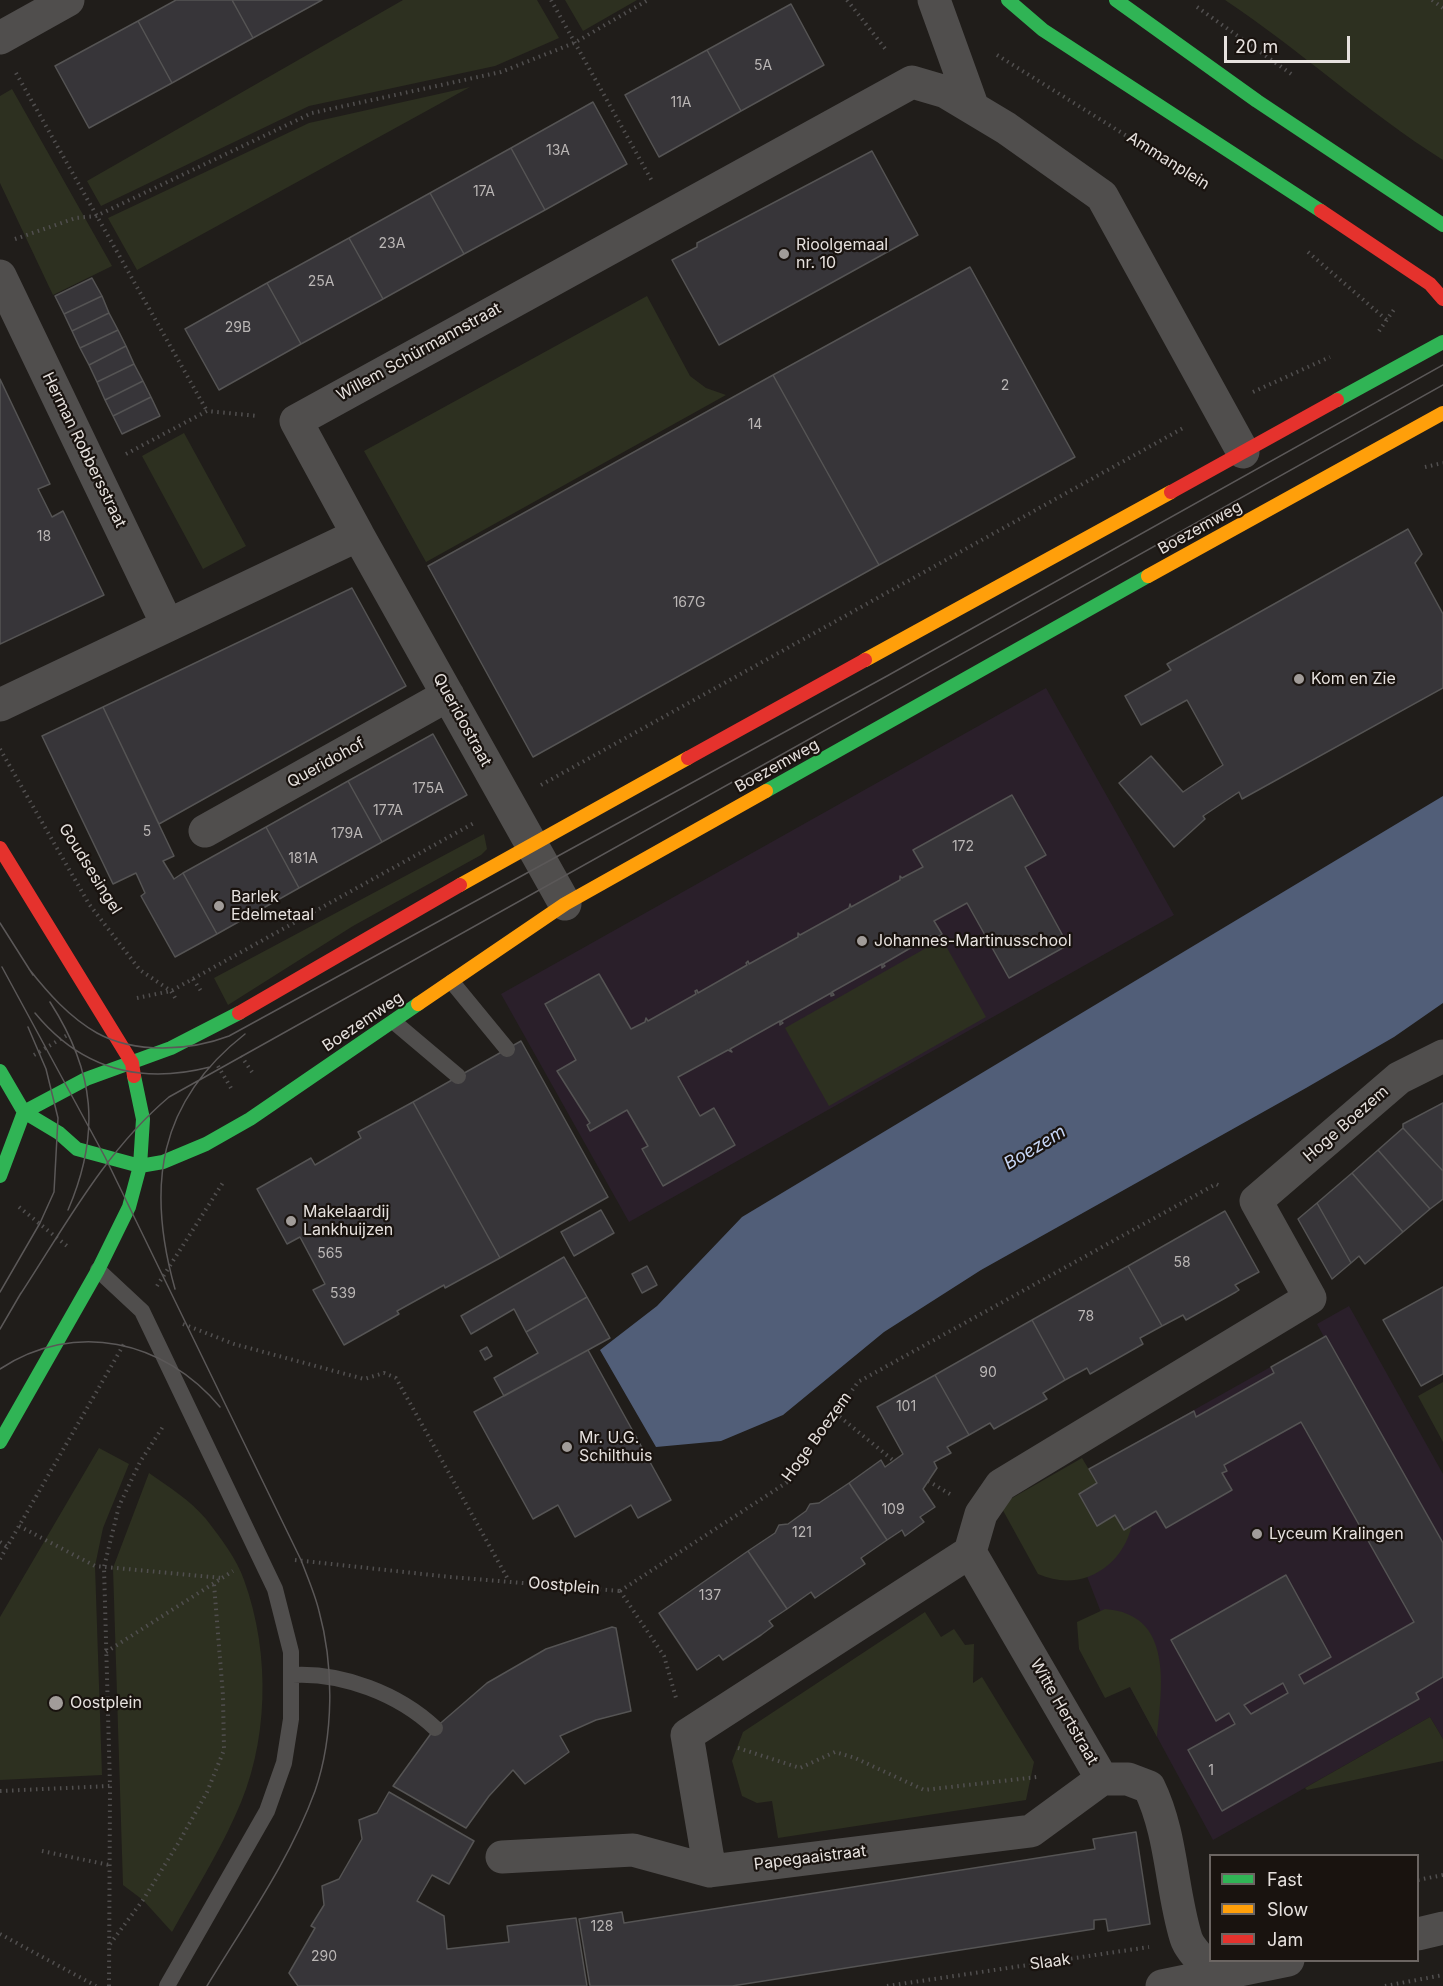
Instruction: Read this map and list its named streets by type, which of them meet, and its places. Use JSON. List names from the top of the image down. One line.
{"streets":{"main road":["Boezemweg"],"street":["Willem Schürmannstraat","Herman Robbersstraat","Queridostraat","Queridohof","Hoge Boezem","Witte Hertstraat","Papegaaistraat"],"path":["Ammanplein","Goudsesingel","Oostplein","Slaak"]},"crossings":[["Boezemweg","Queridostraat"],["Queridostraat","Queridohof"],["Queridostraat","Goudsesingel"],["Hoge Boezem","Oostplein"],["Witte Hertstraat","Papegaaistraat"],["Witte Hertstraat","Slaak"]],"water":["Boezem"],"places":["Rioolgemaal nr. 10","Kom en Zie","Barlek Edelmetaal","Johannes-Martinusschool","Makelaardij Lankhuijzen","Mr. U.G. Schilthuis","Lyceum Kralingen","Oostplein"],"house_numbers":["5A","11A","13A","17A","23A","25A","29B","2","14","18","167G","175A","177A","5","179A","172","181A","565","58","539","78","90","101","109","121","137","1","128","290"],"legend":["Fast","Slow","Jam"],"scale_bar":"20 m"}
